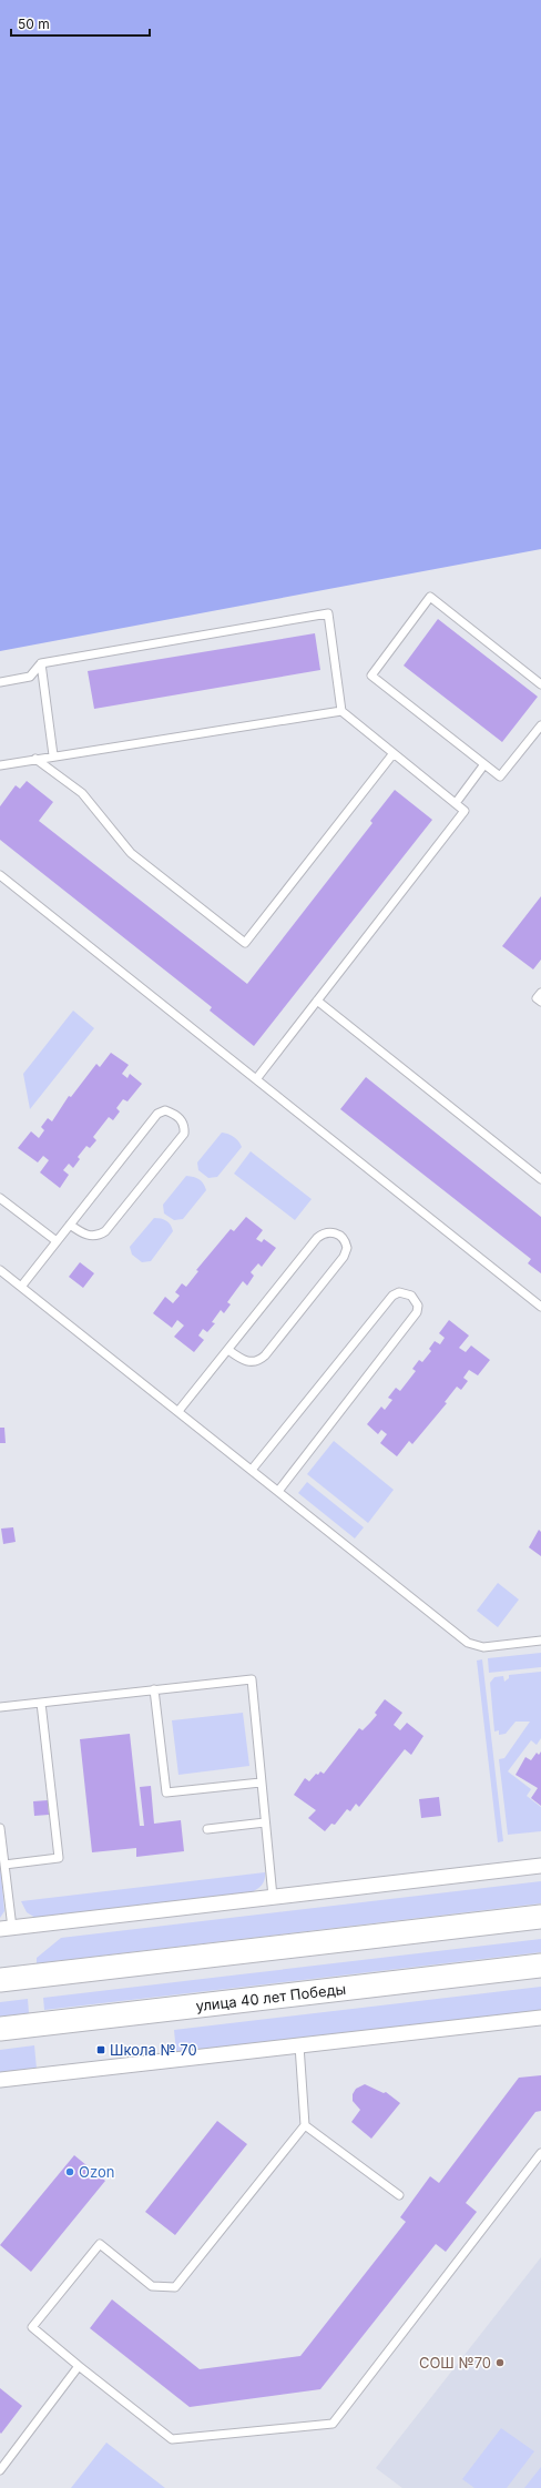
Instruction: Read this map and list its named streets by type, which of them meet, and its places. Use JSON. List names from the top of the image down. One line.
{"streets":{"main road":["улица 40 лет Победы"]},"places":{"transit":["Школа № 70"],"other":["Ozon","СОШ №70"]},"scale_bar":"50 m"}
